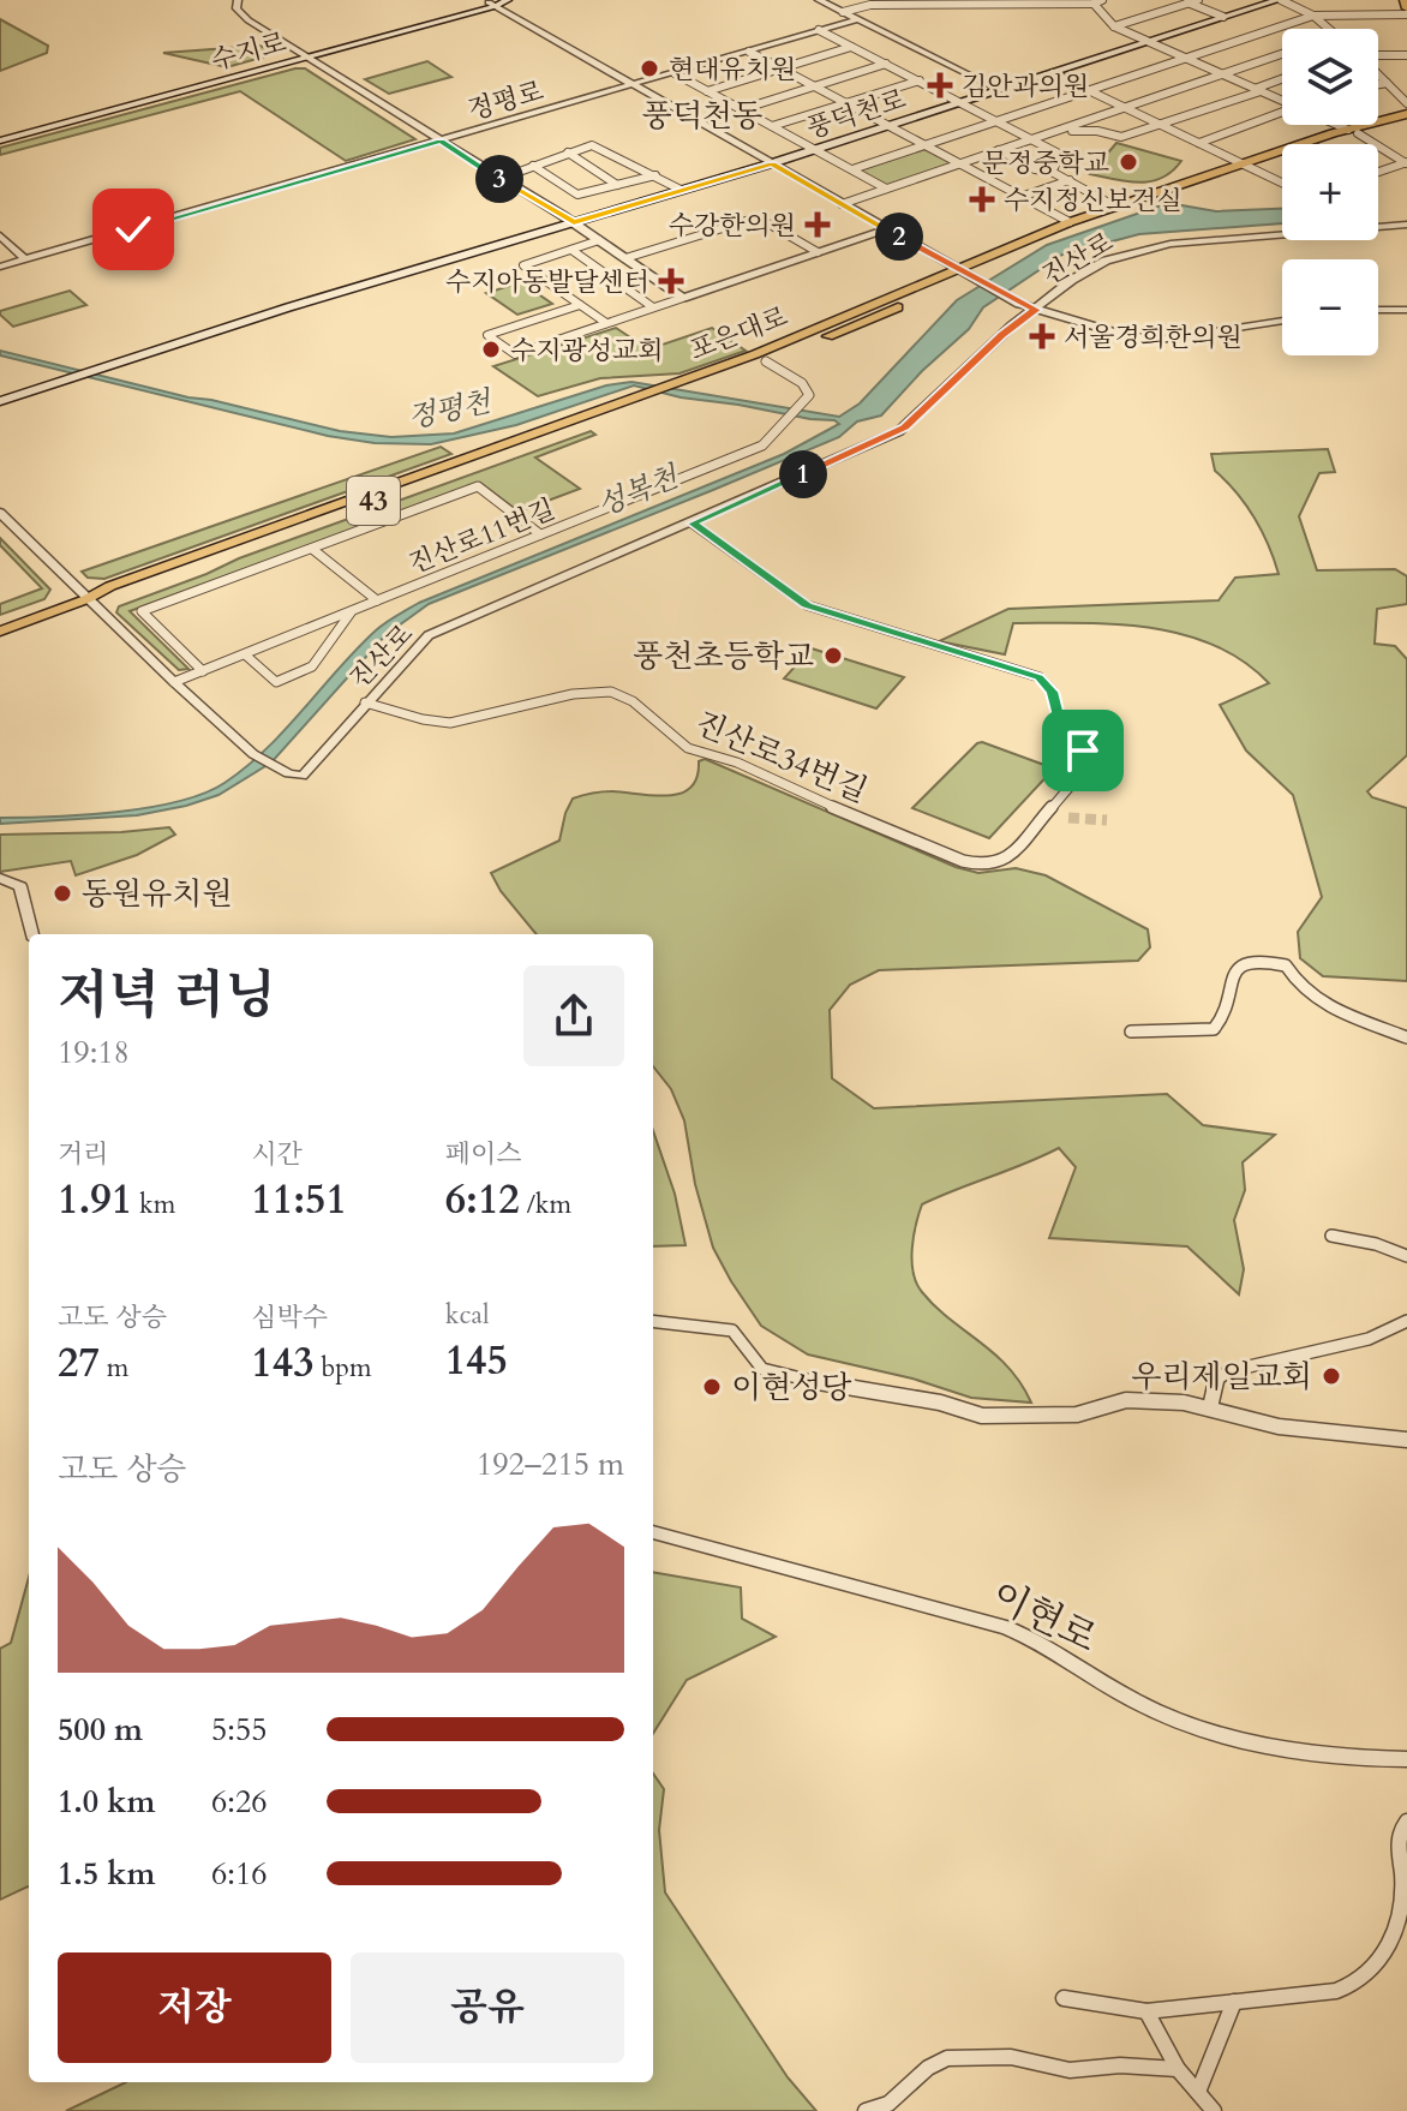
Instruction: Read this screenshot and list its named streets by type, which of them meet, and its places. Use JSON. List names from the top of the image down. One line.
{"streets":{"main road":["수지로","풍덕천로","포은대로","43"],"street":["정평로","진산로","진산로11번길","진산로34번길","이현로"]},"crossings":[["진산로","진산로11번길"],["진산로","진산로34번길"],["포은대로","진산로11번길"]],"districts":["풍덕천동"],"water":["정평천","성복천"],"places":{"other":["현대유치원","문정중학교","수지광성교회","풍천초등학교","동원유치원","우리제일교회","이현성당"],"health":["김안과의원","수지정신보건실","수강한의원","수지아동발달센터","서울경희한의원"]},"page":{"map_buttons":["+","−"],"pins":["3","2","1"],"heading":["저녁 러닝","19:18"],"stats":[["거리","1.91 km"],["시간","11:51"],["페이스","6:12 /km"],["고도 상승","27 m"],["심박수","143 bpm"],["kcal","145"]],"chart":["고도 상승","192–215 m"],"list":[{"name":"500 m","note":"5:55"},{"name":"1.0 km","note":"6:26"},{"name":"1.5 km","note":"6:16"}],"buttons":["저장","공유"]}}
